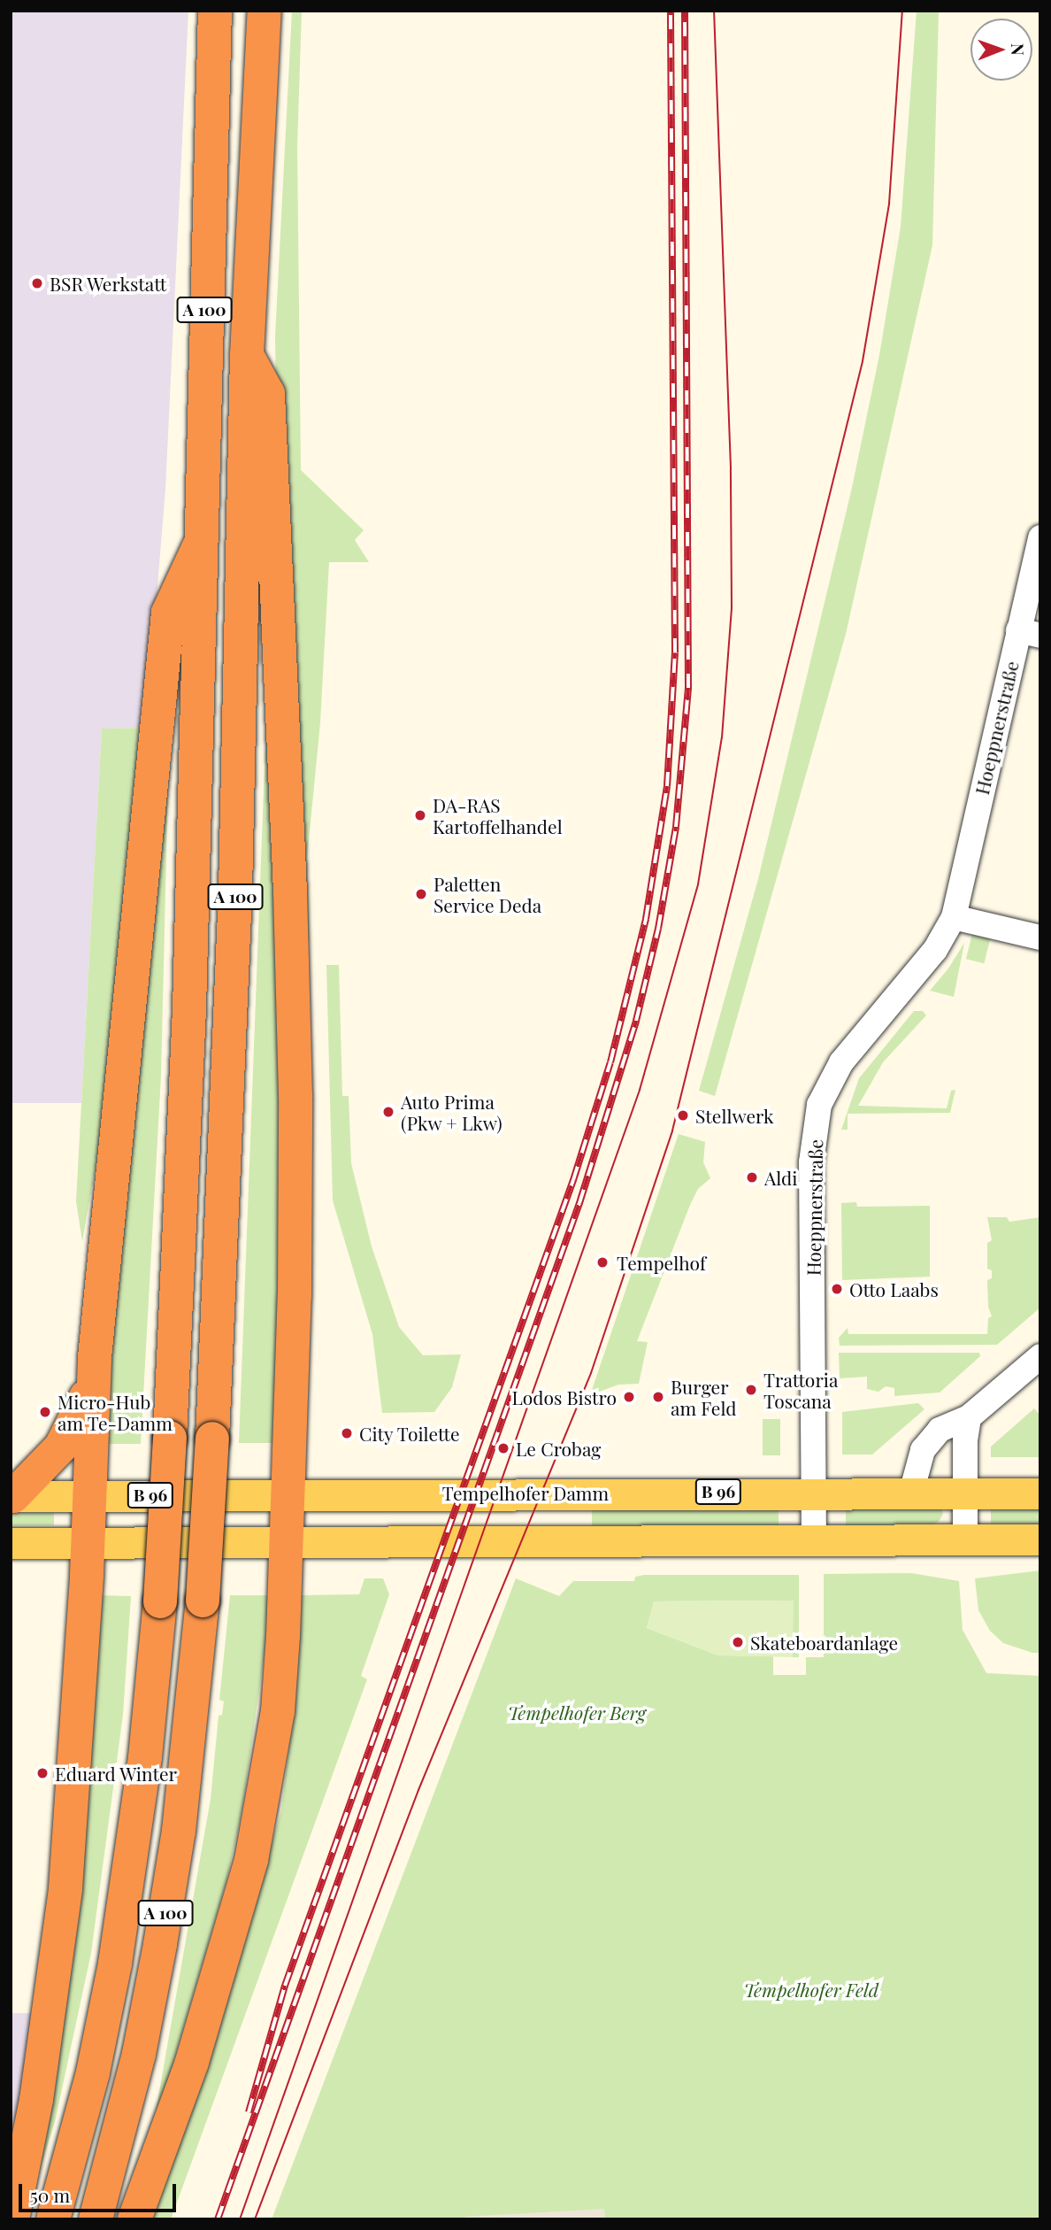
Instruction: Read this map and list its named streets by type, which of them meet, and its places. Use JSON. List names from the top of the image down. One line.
{"streets":{"highway":["A 100"],"main road":["B 96","Tempelhofer Damm"],"street":["Hoeppnerstraße"]},"crossings":[["Hoeppnerstraße","Tempelhofer Damm"]],"parks":["Tempelhofer Berg","Tempelhofer Feld"],"places":["BSR Werkstatt","DA-RAS Kartoffelhandel","Paletten Service Deda","Auto Prima (Pkw + Lkw)","Stellwerk","Aldi","Tempelhof","Otto Laabs","Trattoria Toscana","Lodos Bistro","Burger am Feld","Micro-Hub am Te-Damm","City Toilette","Le Crobag","Skateboardanlage","Eduard Winter"],"scale_bar":"50 m","north":"right"}
